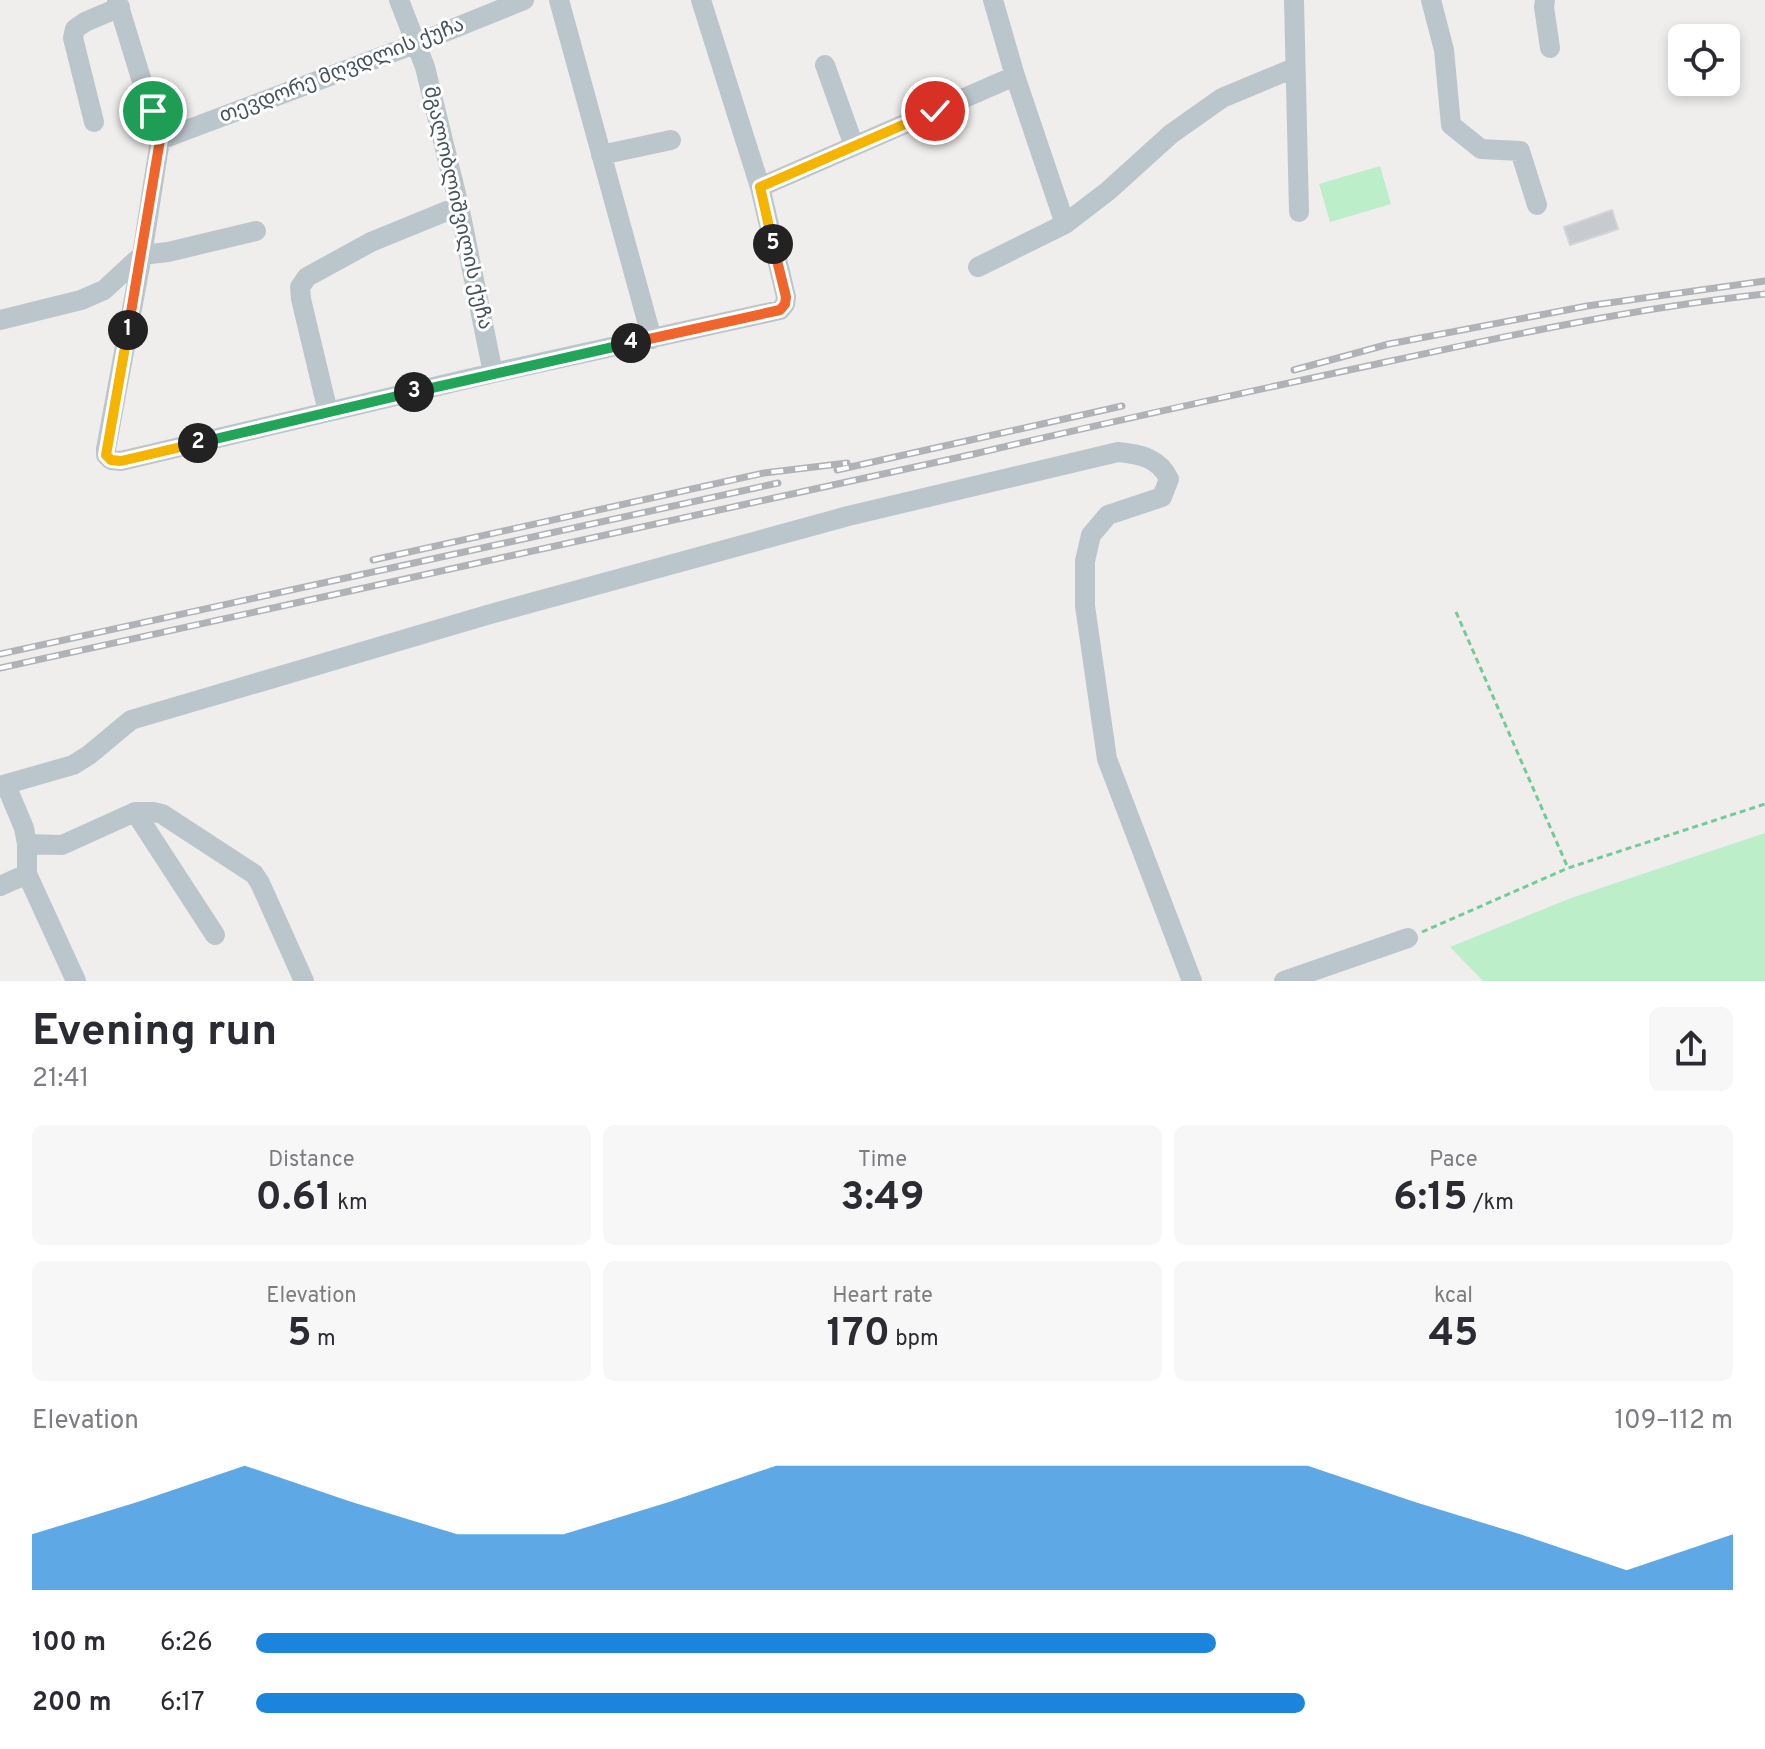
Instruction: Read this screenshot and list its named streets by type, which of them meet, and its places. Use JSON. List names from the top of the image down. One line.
{"streets":{"street":["თევდორე მღვდლის ქუჩა","მგალობლიშვილის ქუჩა"]},"crossings":[["თევდორე მღვდლის ქუჩა","მგალობლიშვილის ქუჩა"]],"page":{"pins":["5","1","4","3","2"],"heading":["Evening run","21:41"],"stats":[["Distance","0.61 km"],["Time","3:49"],["Pace","6:15 /km"],["Elevation","5 m"],["Heart rate","170 bpm"],["kcal","45"]],"chart":["Elevation","109–112 m"],"list":[{"name":"100 m","note":"6:26"},{"name":"200 m","note":"6:17"}]}}
